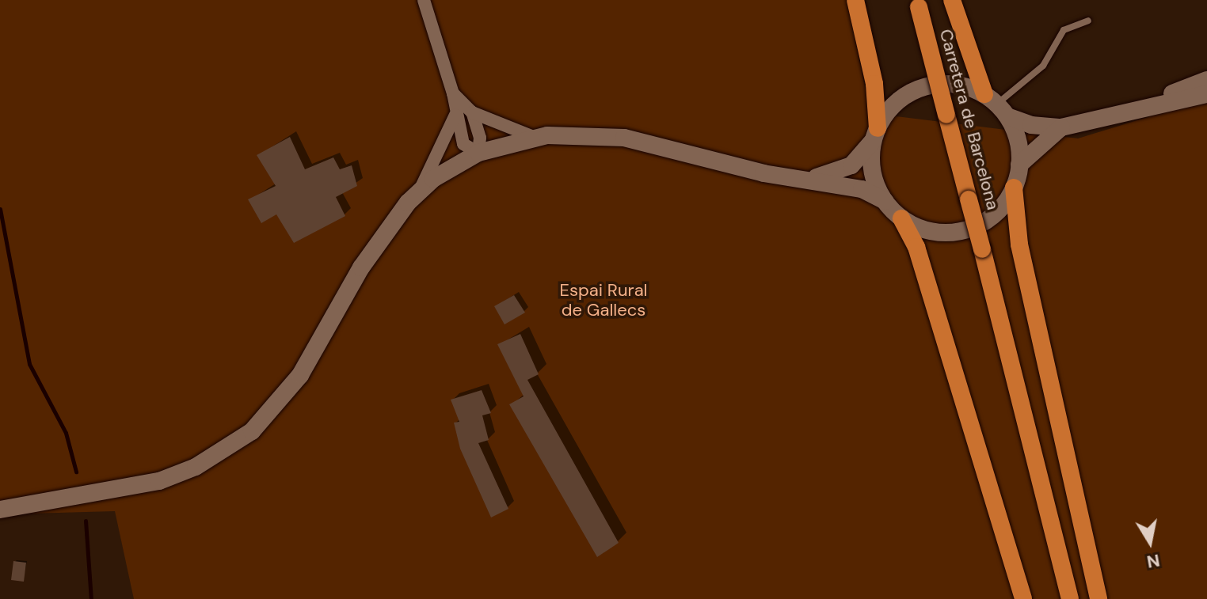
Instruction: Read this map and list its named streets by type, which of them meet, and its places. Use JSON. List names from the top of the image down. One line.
{"streets":{"highway":["Carretera de Barcelona"]},"parks":["Espai Rural de Gallecs"],"north":"bottom"}
